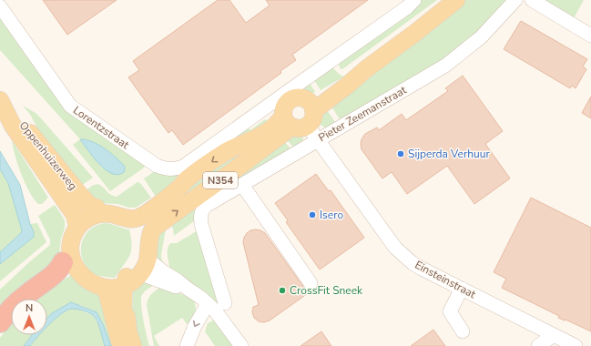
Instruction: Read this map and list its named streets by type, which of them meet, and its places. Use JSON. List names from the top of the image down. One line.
{"streets":{"main road":["Oppenhuizerweg","N354"],"street":["Pieter Zeemanstraat","Lorentzstraat","Einsteinstraat"]},"crossings":[["Pieter Zeemanstraat","Einsteinstraat"],["Lorentzstraat","N354"],["Oppenhuizerweg","N354"],["N354","Einsteinstraat"]],"places":["Sijperda Verhuur","Isero","CrossFit Sneek"],"north":"top"}
